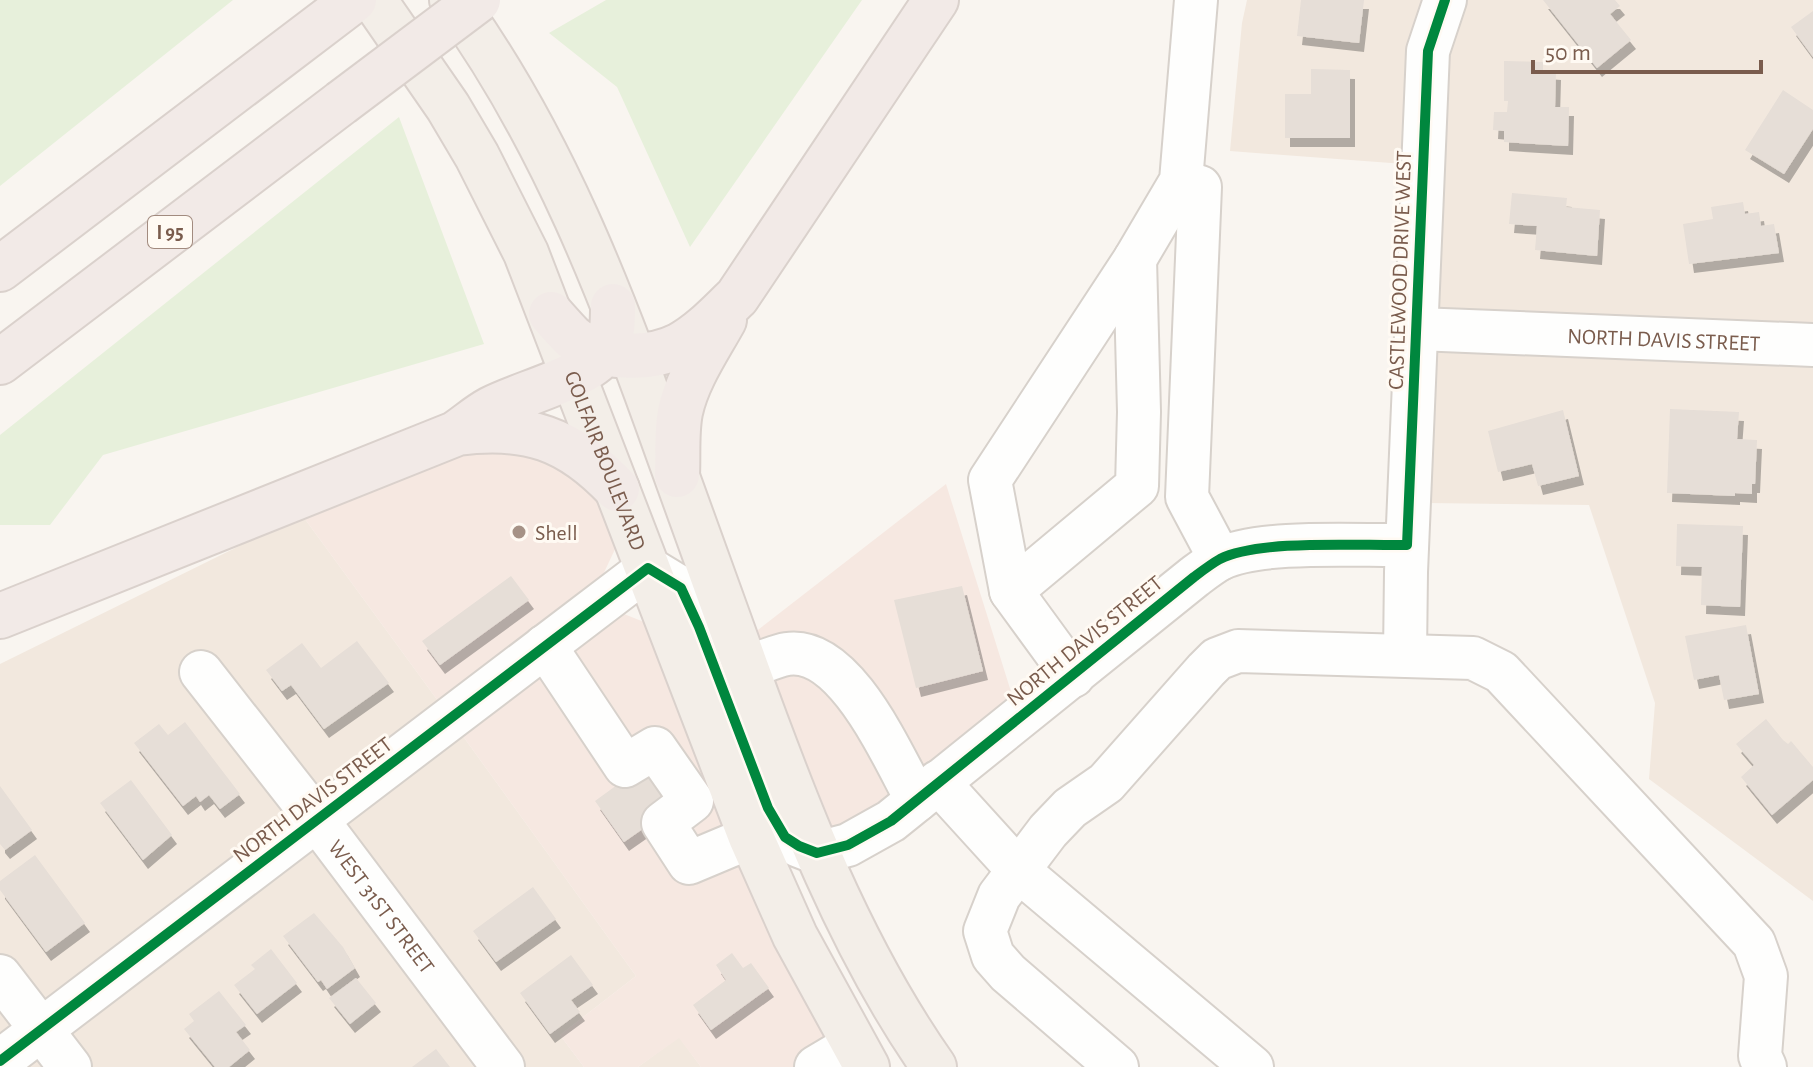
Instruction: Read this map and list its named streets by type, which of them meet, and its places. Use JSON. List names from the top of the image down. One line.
{"streets":{"highway":["I 95"],"main road":["GOLFAIR BOULEVARD"],"street":["CASTLEWOOD DRIVE WEST","NORTH DAVIS STREET","WEST 31ST STREET"]},"crossings":[["CASTLEWOOD DRIVE WEST","NORTH DAVIS STREET"],["NORTH DAVIS STREET","GOLFAIR BOULEVARD"],["NORTH DAVIS STREET","WEST 31ST STREET"]],"places":["Shell"],"scale_bar":"50 m"}
